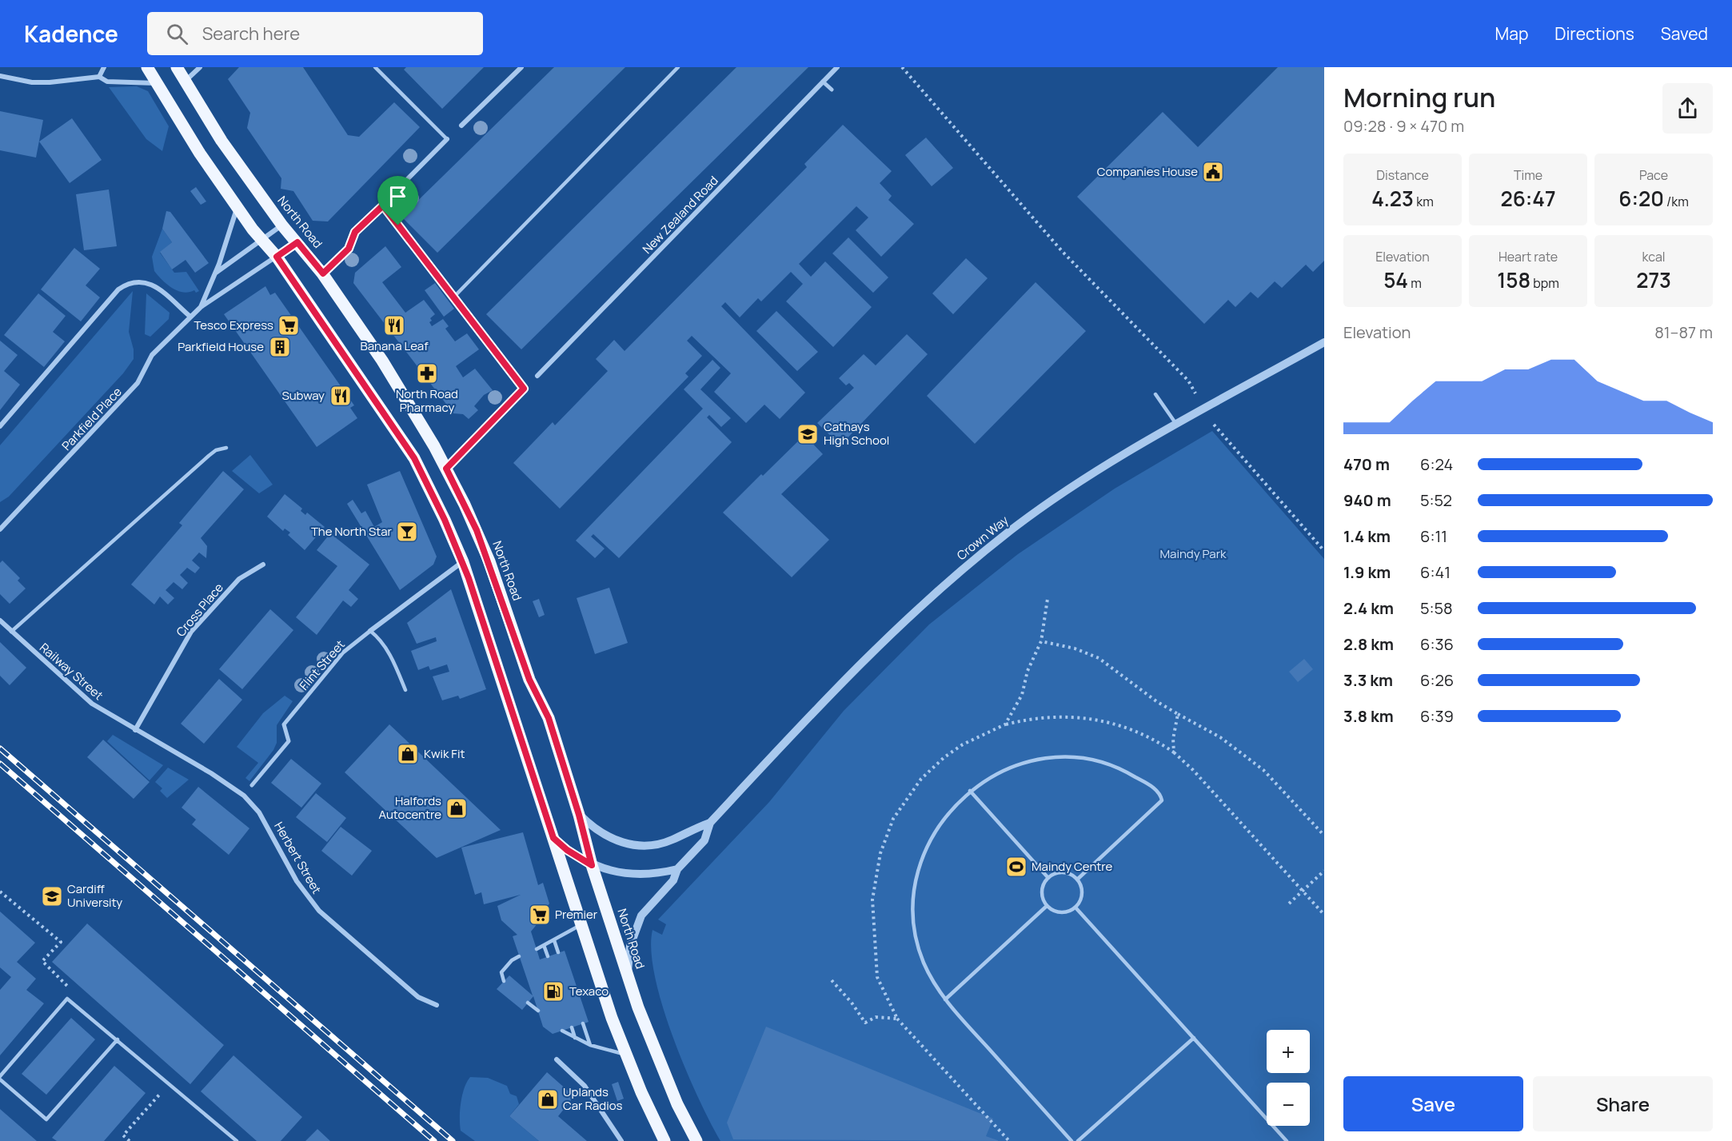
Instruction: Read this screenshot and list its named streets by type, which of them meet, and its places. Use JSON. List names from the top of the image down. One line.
{"streets":{"main road":["North Road"],"street":["New Zealand Road","Parkfield Place","Crown Way","Cross Place","Flint Street","Railway Street","Herbert Street"]},"crossings":[["North Road","Parkfield Place"],["North Road","Crown Way"],["Cross Place","Railway Street"],["Cross Place","Herbert Street"],["Railway Street","Herbert Street"]],"parks":["Maindy Park"],"places":{"public building":["Companies House"],"supermarket":["Tesco Express","Premier"],"restaurant":["Banana Leaf","Subway"],"building":["Parkfield House"],"pharmacy":["North Road Pharmacy"],"school or university":["Cathays High School","Cardiff University"],"bar":["The North Star"],"shop":["Kwik Fit","Halfords Autocentre","Uplands Car Radios"],"sports":["Maindy Centre"],"fuel station":["Texaco"]},"page":{"header":"Kadence","search":"Search here","nav":["Map","Directions","Saved"],"heading":["Morning run","09:28 · 9 × 470 m"],"stats":[["Distance","4.23 km"],["Time","26:47"],["Pace","6:20 /km"],["Elevation","54 m"],["Heart rate","158 bpm"],["kcal","273"]],"chart":["Elevation","81–87 m"],"list":[{"name":"470 m","note":"6:24"},{"name":"940 m","note":"5:52"},{"name":"1.4 km","note":"6:11"},{"name":"1.9 km","note":"6:41"},{"name":"2.4 km","note":"5:58"},{"name":"2.8 km","note":"6:36"},{"name":"3.3 km","note":"6:26"},{"name":"3.8 km","note":"6:39"}],"map_buttons":["+","−"],"buttons":["Save","Share"]}}
